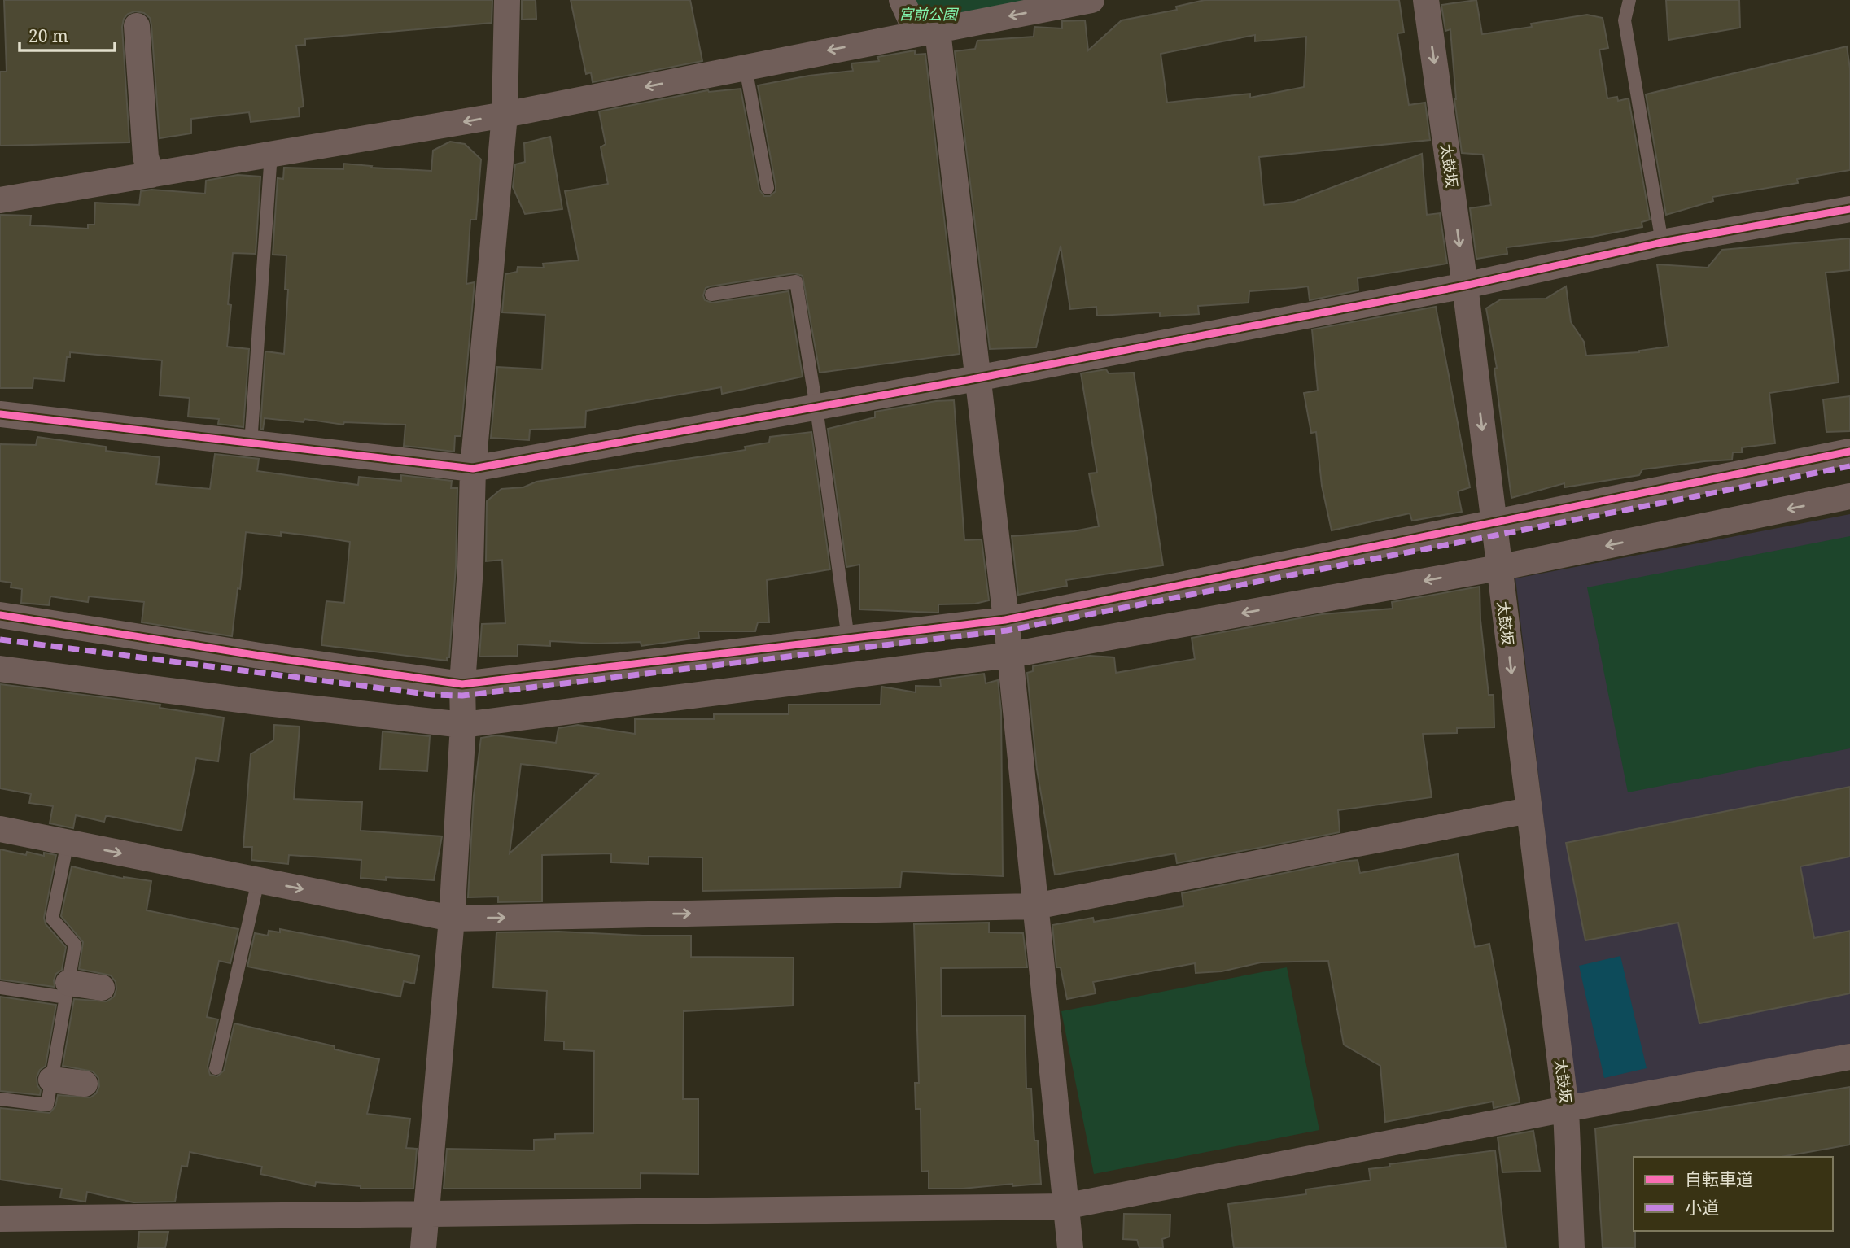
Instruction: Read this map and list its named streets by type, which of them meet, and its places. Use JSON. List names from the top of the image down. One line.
{"streets":{"street":["太鼓坂"]},"one_way":["太鼓坂"],"parks":["宮前公園"],"legend":["自転車道","小道"],"scale_bar":"20 m"}
